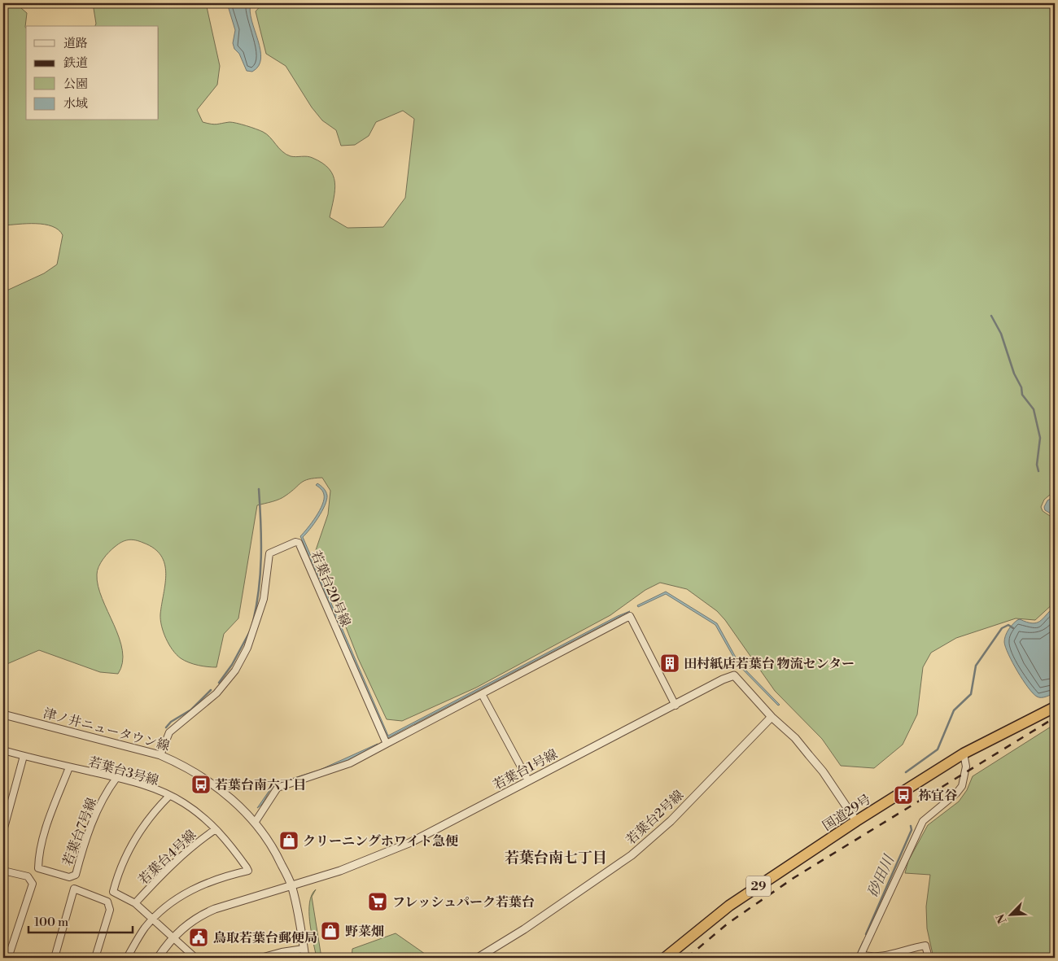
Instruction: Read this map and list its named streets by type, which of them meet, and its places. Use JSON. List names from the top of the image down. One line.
{"streets":{"highway":["国道29号","29"],"street":["若葉台20号線","津ノ井ニュータウン線","若葉台1号線","若葉台3号線","若葉台2号線","若葉台7号線","若葉台4号線"]},"crossings":[["若葉台20号線","津ノ井ニュータウン線"],["津ノ井ニュータウン線","若葉台1号線"],["若葉台1号線","国道29号"],["若葉台1号線","若葉台2号線"],["若葉台3号線","若葉台7号線"],["若葉台3号線","若葉台4号線"]],"districts":["若葉台南七丁目"],"water":["砂田川"],"places":{"building":["田村紙店若葉台 物流センター"],"bus stop":["若葉台南六丁目","祢宜谷"],"shop":["クリーニングホワイト急便","野菜畑"],"supermarket":["フレッシュパーク若葉台"],"public building":["鳥取若葉台郵便局"]},"legend":["道路","鉄道","公園","水域"],"scale_bar":"100 m","north":"bottom left"}
